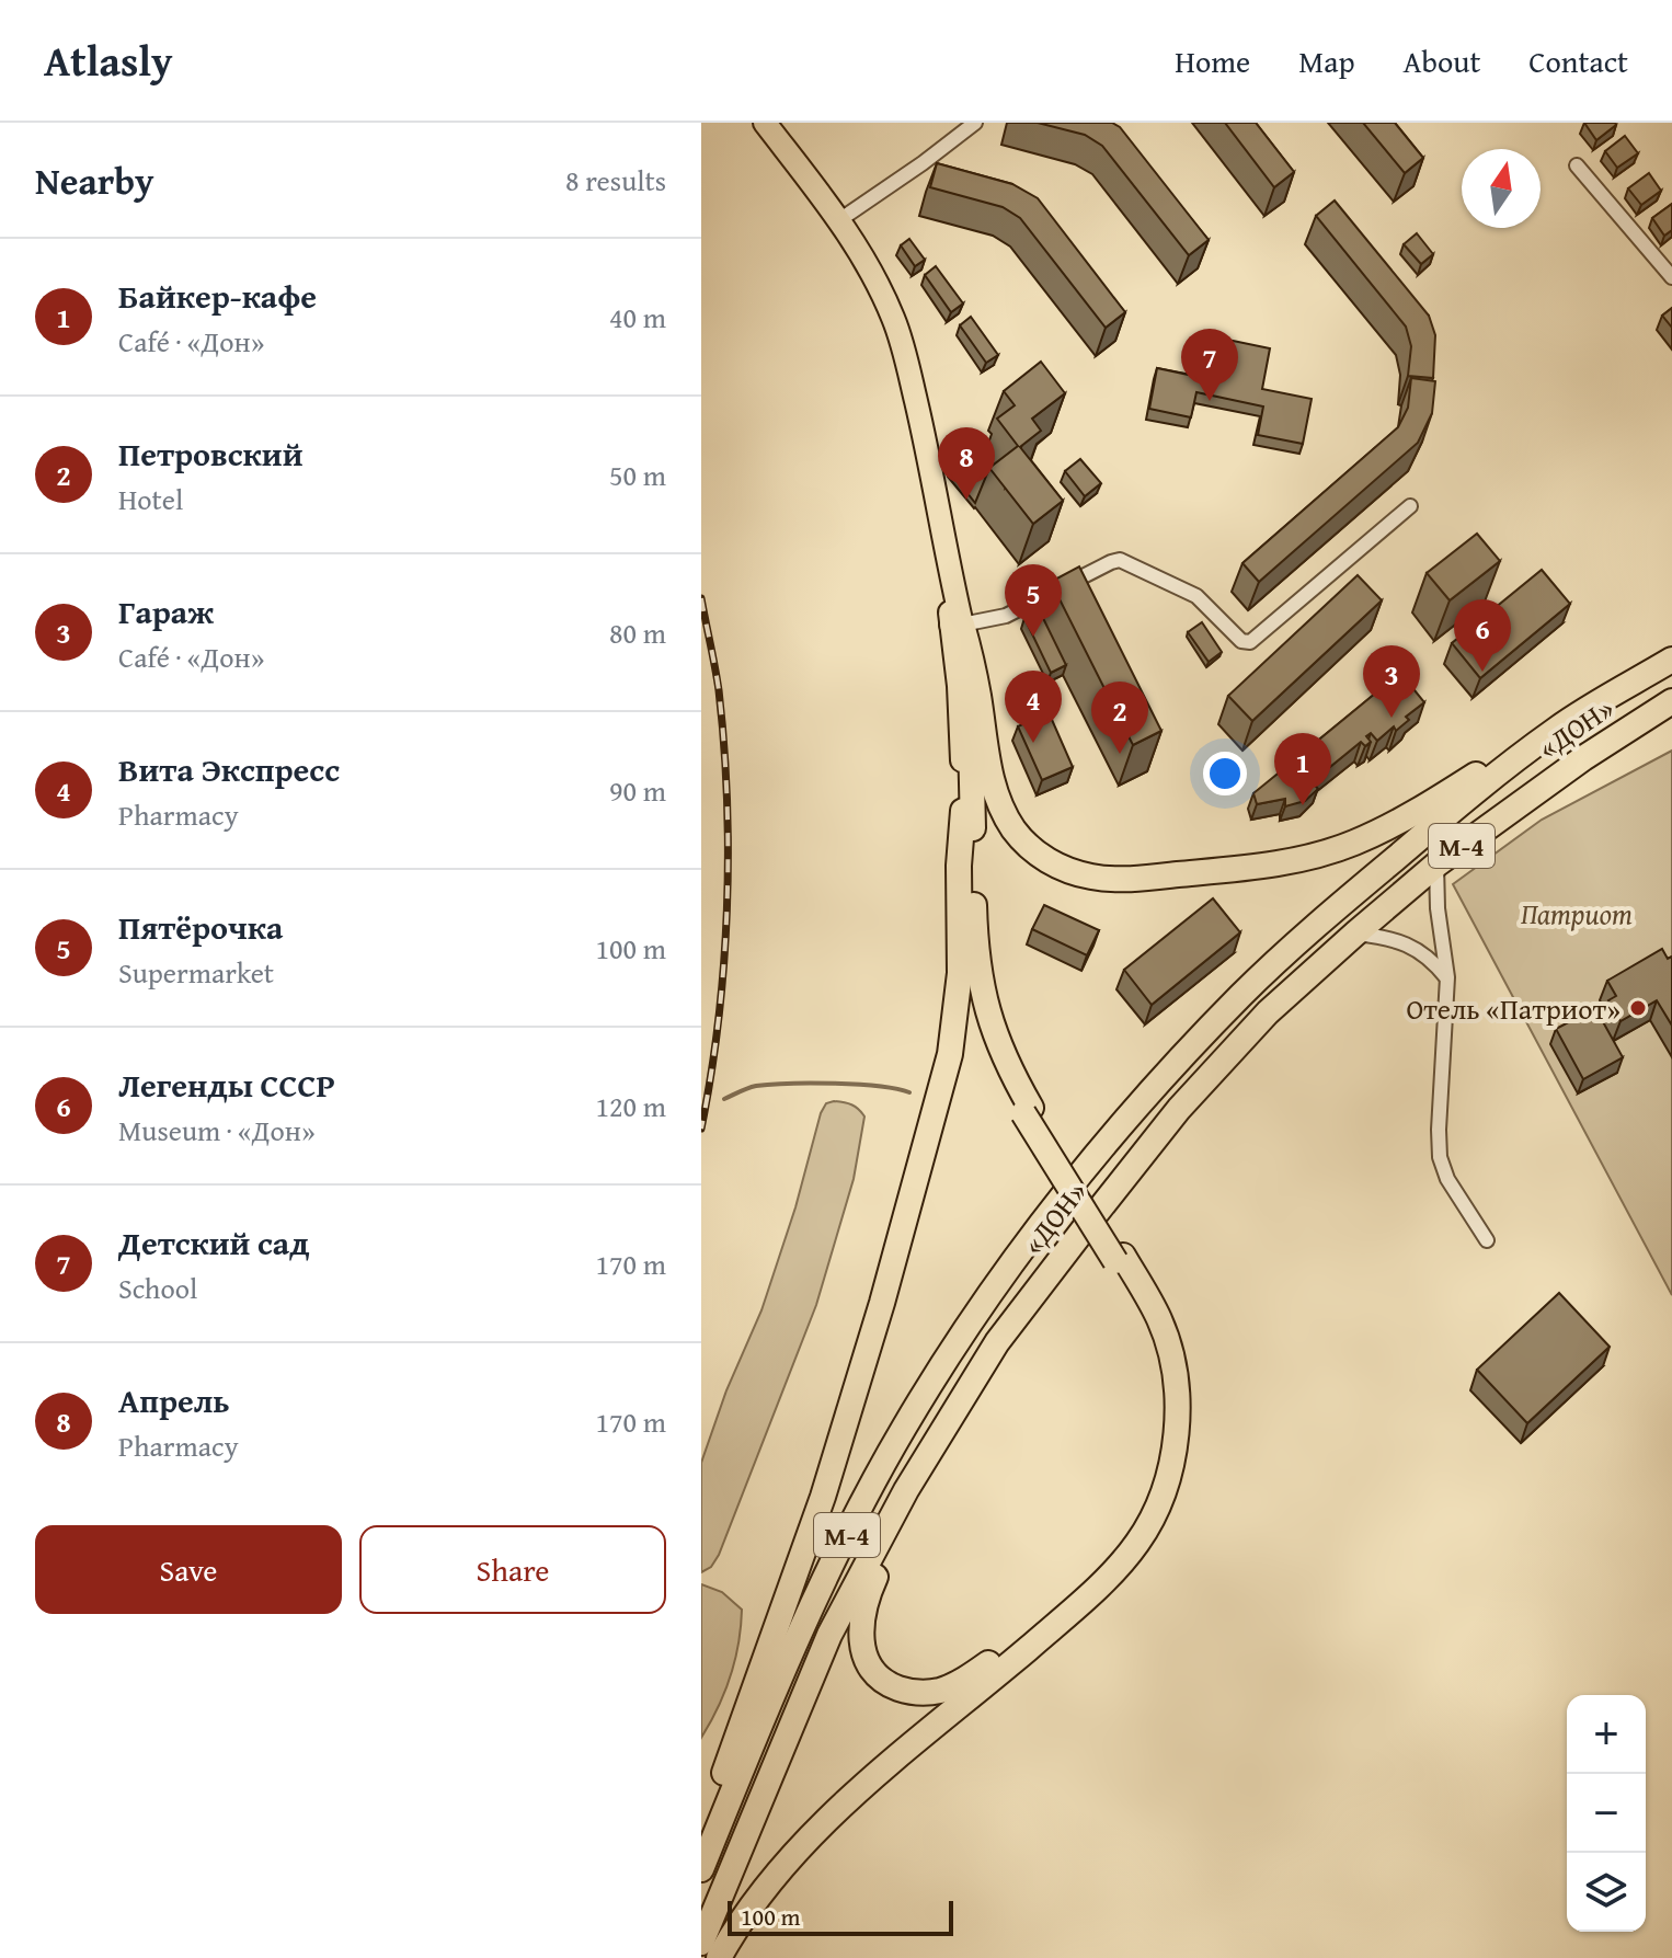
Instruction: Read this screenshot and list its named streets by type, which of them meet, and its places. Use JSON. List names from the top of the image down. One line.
{"streets":{"highway":["«ДОН»","М-4"]},"parks":["Патриот"],"places":["Отель «Патриот»"],"scale_bar":"100 m","north":"top","page":{"header":"Atlasly","nav":["Home","Map","About","Contact"],"heading":["Nearby","8 results"],"list":[{"mark":"1","name":"Байкер-кафе","note":"Café · «Дон»","value":"40 m"},{"mark":"2","name":"Петровский","note":"Hotel","value":"50 m"},{"mark":"3","name":"Гараж","note":"Café · «Дон»","value":"80 m"},{"mark":"4","name":"Вита Экспресс","note":"Pharmacy","value":"90 m"},{"mark":"5","name":"Пятёрочка","note":"Supermarket","value":"100 m"},{"mark":"6","name":"Легенды СССР","note":"Museum · «Дон»","value":"120 m"},{"mark":"7","name":"Детский сад","note":"School","value":"170 m"},{"mark":"8","name":"Апрель","note":"Pharmacy","value":"170 m"}],"pins":["7","8","5","6","3","4","2","1"],"buttons":["Save","Share"],"map_buttons":["+","−"],"scale":"100 m"}}
